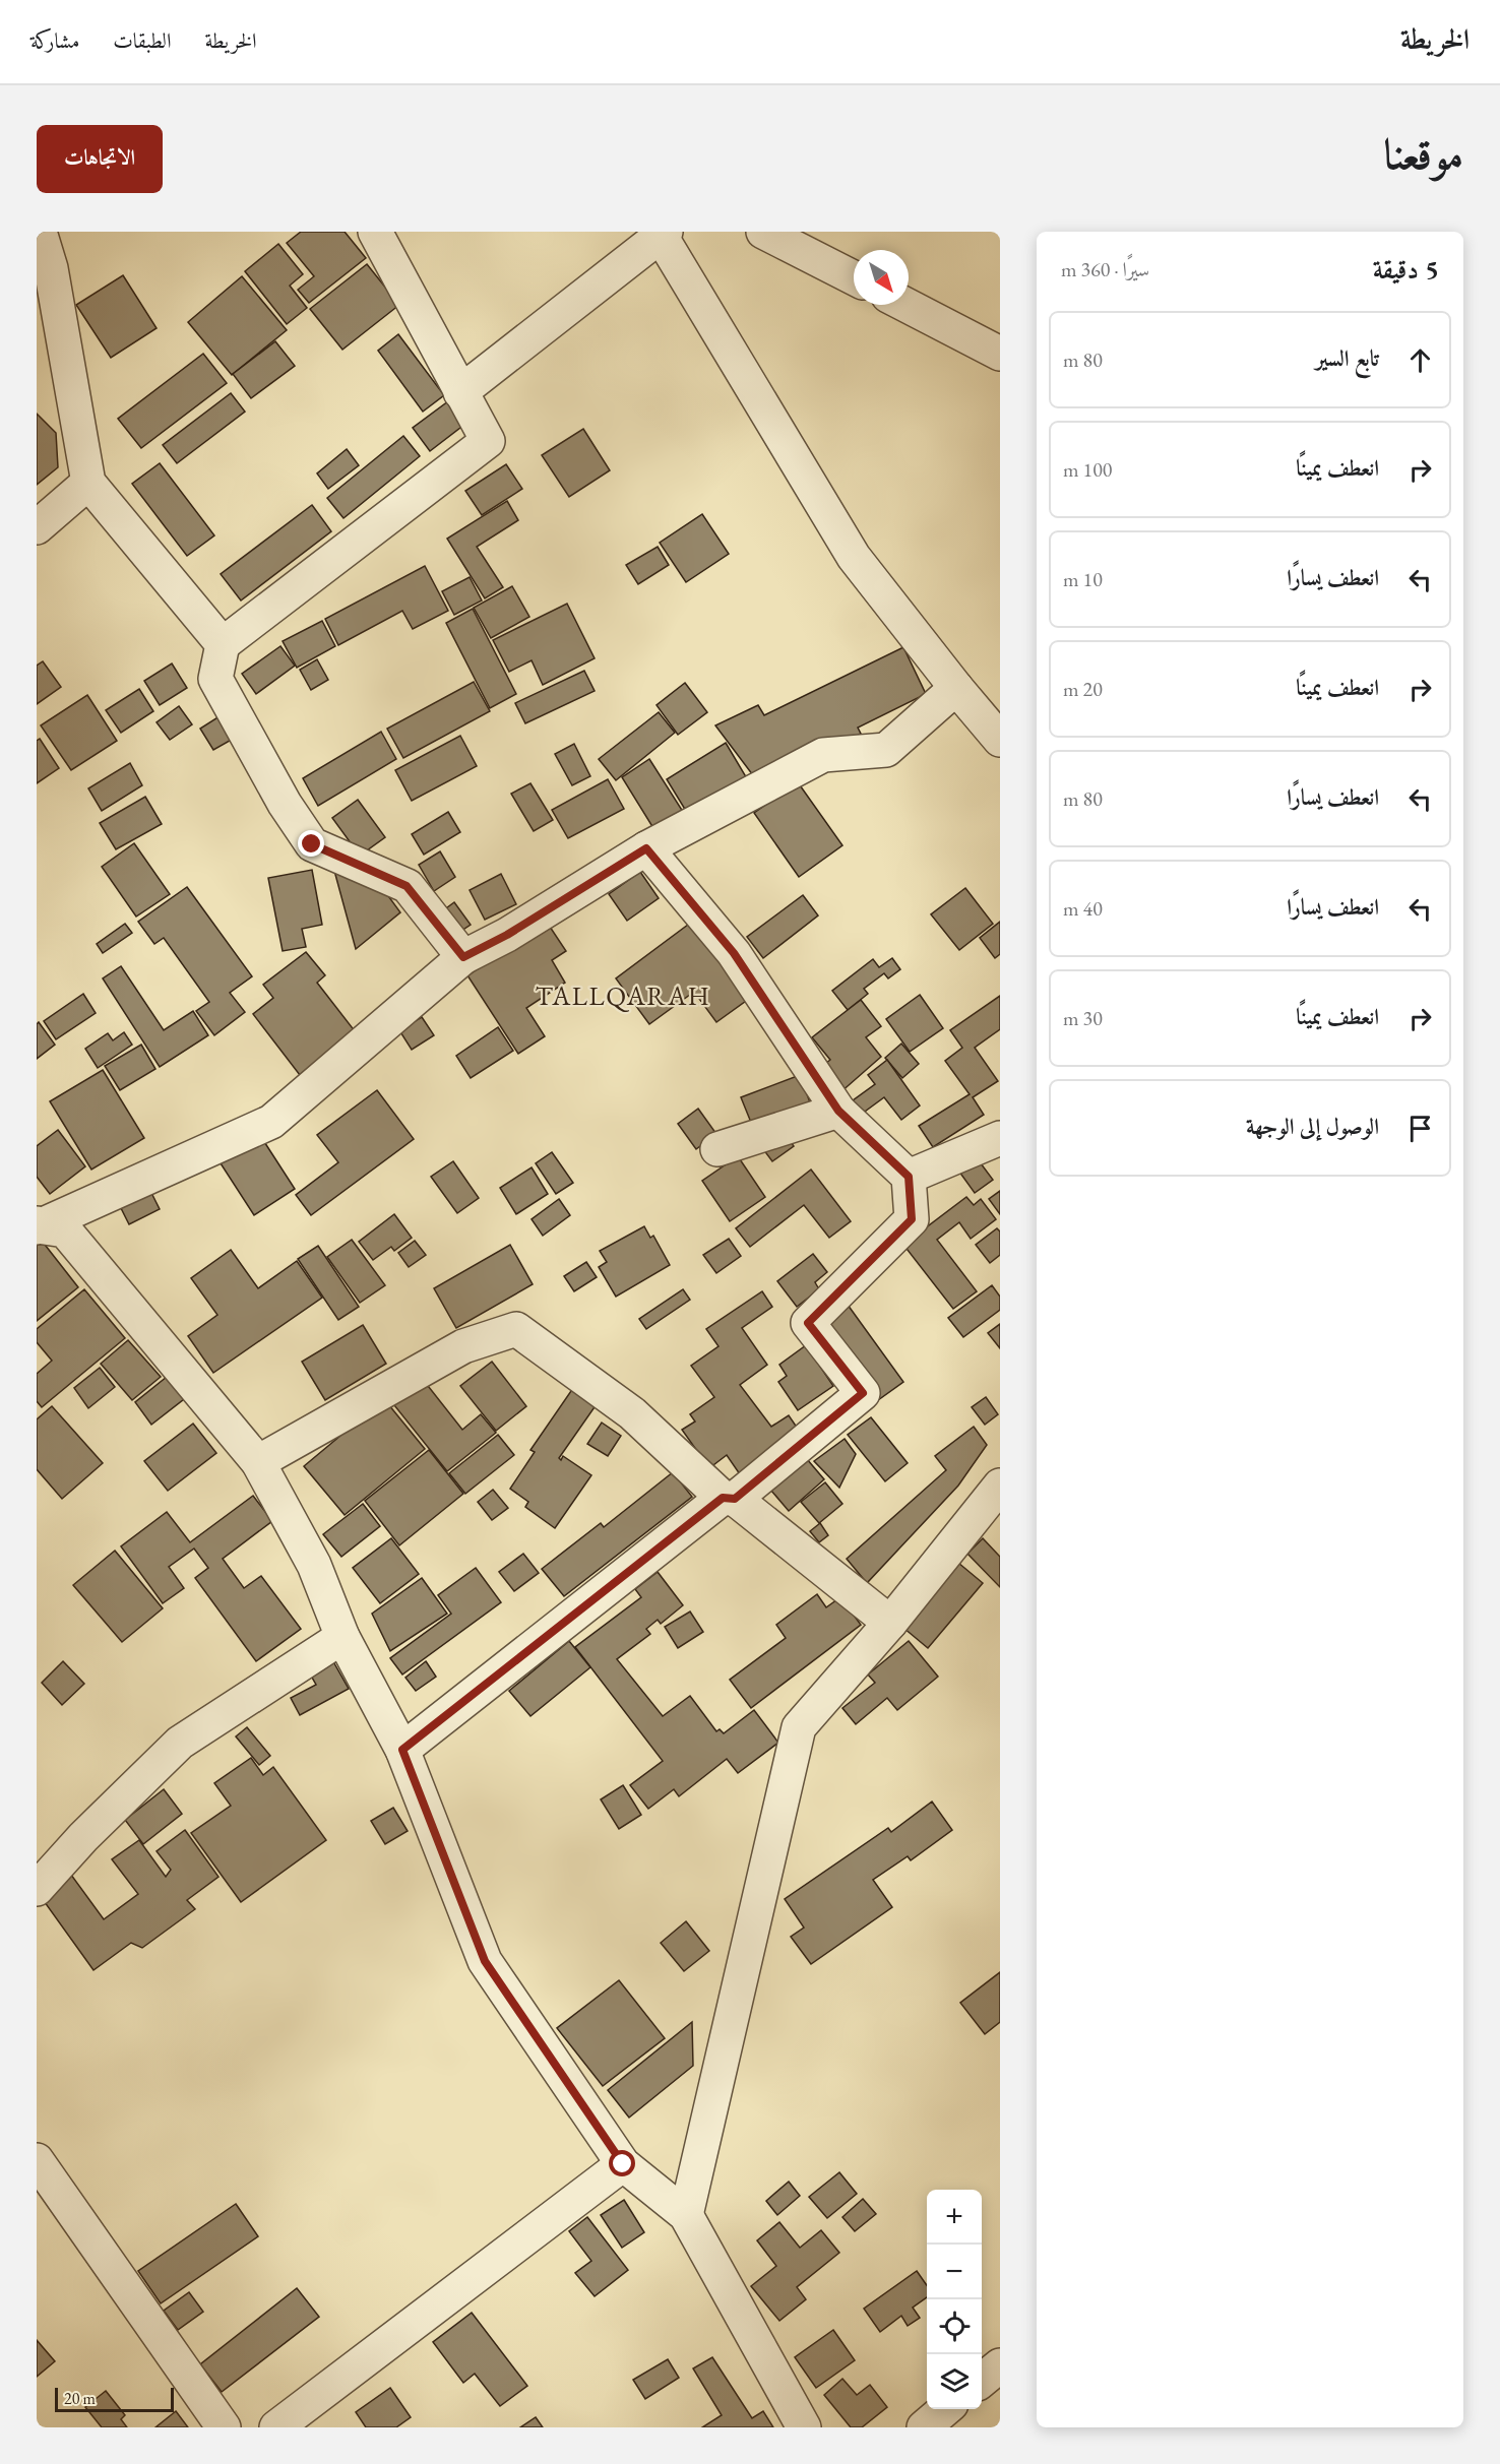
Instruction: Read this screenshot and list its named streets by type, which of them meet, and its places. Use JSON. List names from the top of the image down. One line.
{"districts":["TALLQARAH"],"scale_bar":"20 m","north":"bottom right","page":{"header":"الخريطة","nav":["الخريطة","الطبقات","مشاركة"],"title":"موقعنا","buttons":"الاتجاهات","heading":["5 دقيقة","سيرًا · 360 m"],"list":[["تابع السير","80 m"],["انعطف يمينًا","100 m"],["انعطف يسارًا","10 m"],["انعطف يمينًا","20 m"],["انعطف يسارًا","80 m"],["انعطف يسارًا","40 m"],["انعطف يمينًا","30 m"],"الوصول إلى الوجهة"],"map_buttons":["+","−"],"scale":"20 m"}}
